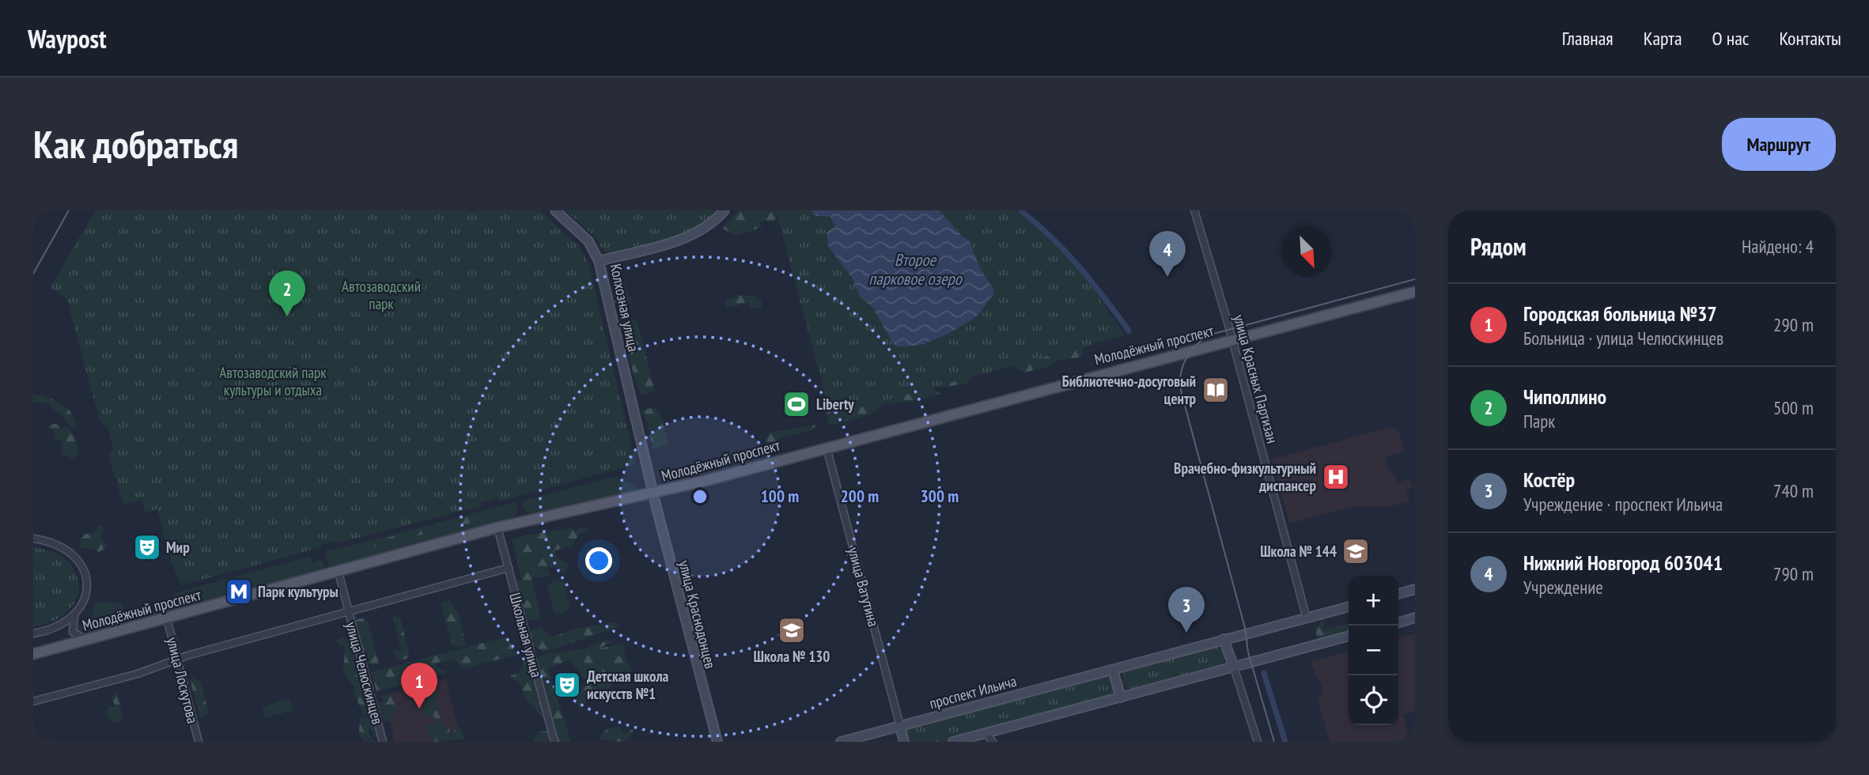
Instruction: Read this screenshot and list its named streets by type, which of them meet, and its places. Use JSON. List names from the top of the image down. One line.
{"streets":{"main road":["Молодёжный проспект"],"street":["Колхозная улица","улица Красных Партизан","улица Ватутина","улица Краснодонцев","Школьная улица","улица Челюскинцев","улица Лоскутова","проспект Ильича"]},"crossings":[["Колхозная улица","Молодёжный проспект"],["Колхозная улица","улица Краснодонцев"],["Молодёжный проспект","улица Красных Партизан"],["Молодёжный проспект","улица Ватутина"],["Молодёжный проспект","улица Краснодонцев"],["Молодёжный проспект","Школьная улица"],["Молодёжный проспект","улица Челюскинцев"],["Молодёжный проспект","улица Лоскутова"],["улица Красных Партизан","проспект Ильича"],["улица Ватутина","проспект Ильича"]],"water":["Второе парковое озеро"],"parks":["Автозаводский парк","Автозаводский парк культуры и отдыха"],"places":{"library":["Библиотечно-досуговый центр"],"sports":["Liberty"],"hospital":["Врачебно-физкультурный диспансер"],"theatre":["Мир","Детская школа искусств №1"],"school or university":["Школа № 144","Школа № 130"],"metro station":["Парк культуры"]},"north":"bottom right","page":{"header":"Waypost","nav":["Главная","Карта","О нас","Контакты"],"buttons":"Маршрут","title":"Как добраться","heading":["Рядом","Найдено: 4"],"pins":["4","2","3","1"],"list":[{"mark":"1","name":"Городская больница №37","note":"Больница · улица Челюскинцев","value":"290 m"},{"mark":"2","name":"Чиполлино","note":"Парк","value":"500 m"},{"mark":"3","name":"Костёр","note":"Учреждение · проспект Ильича","value":"740 m"},{"mark":"4","name":"Нижний Новгород 603041","note":"Учреждение","value":"790 m"}],"map_buttons":["+","−"]},"rings":["100 m","200 m","300 m"]}
